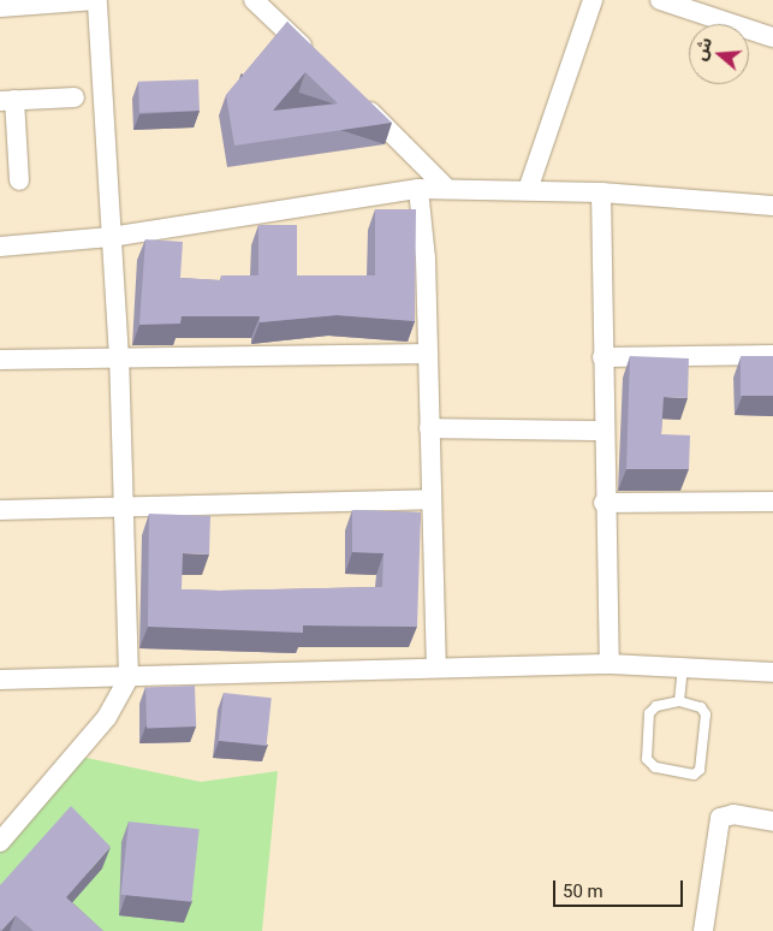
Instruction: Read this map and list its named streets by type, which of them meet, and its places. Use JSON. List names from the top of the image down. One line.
{"scale_bar":"50 m","north":"left"}
